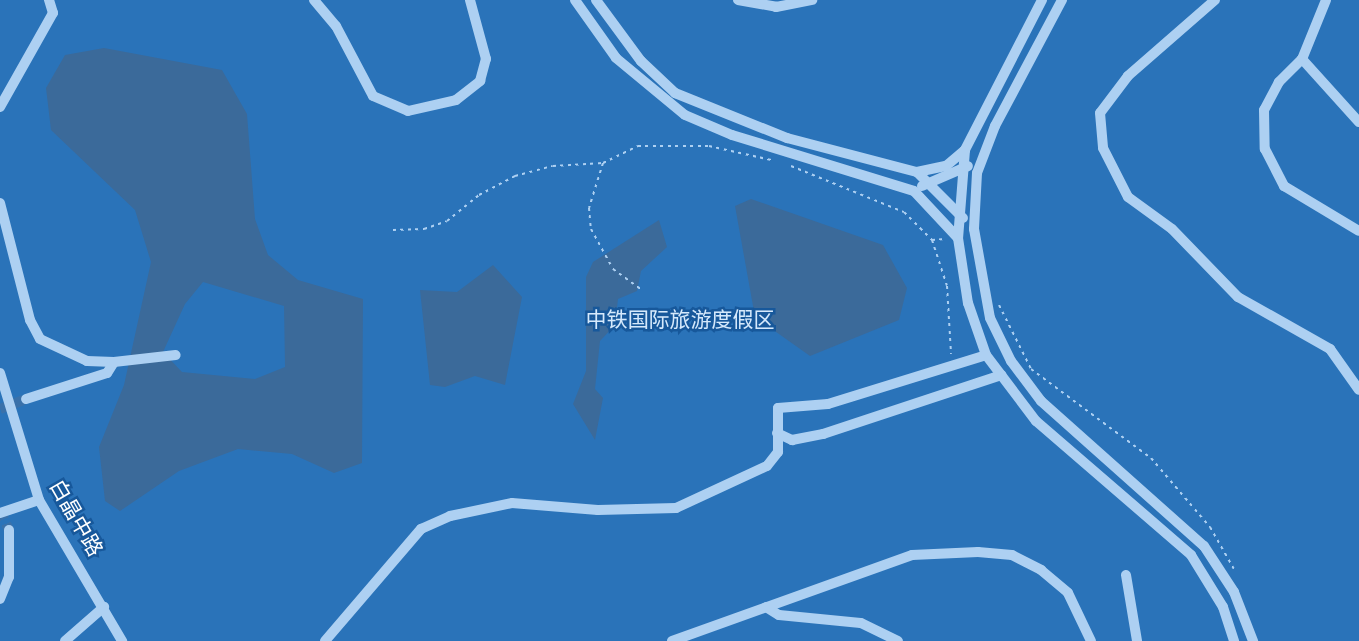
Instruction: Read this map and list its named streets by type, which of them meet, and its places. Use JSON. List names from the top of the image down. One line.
{"streets":{"street":["白晶中路"]},"parks":["中铁国际旅游度假区"]}
